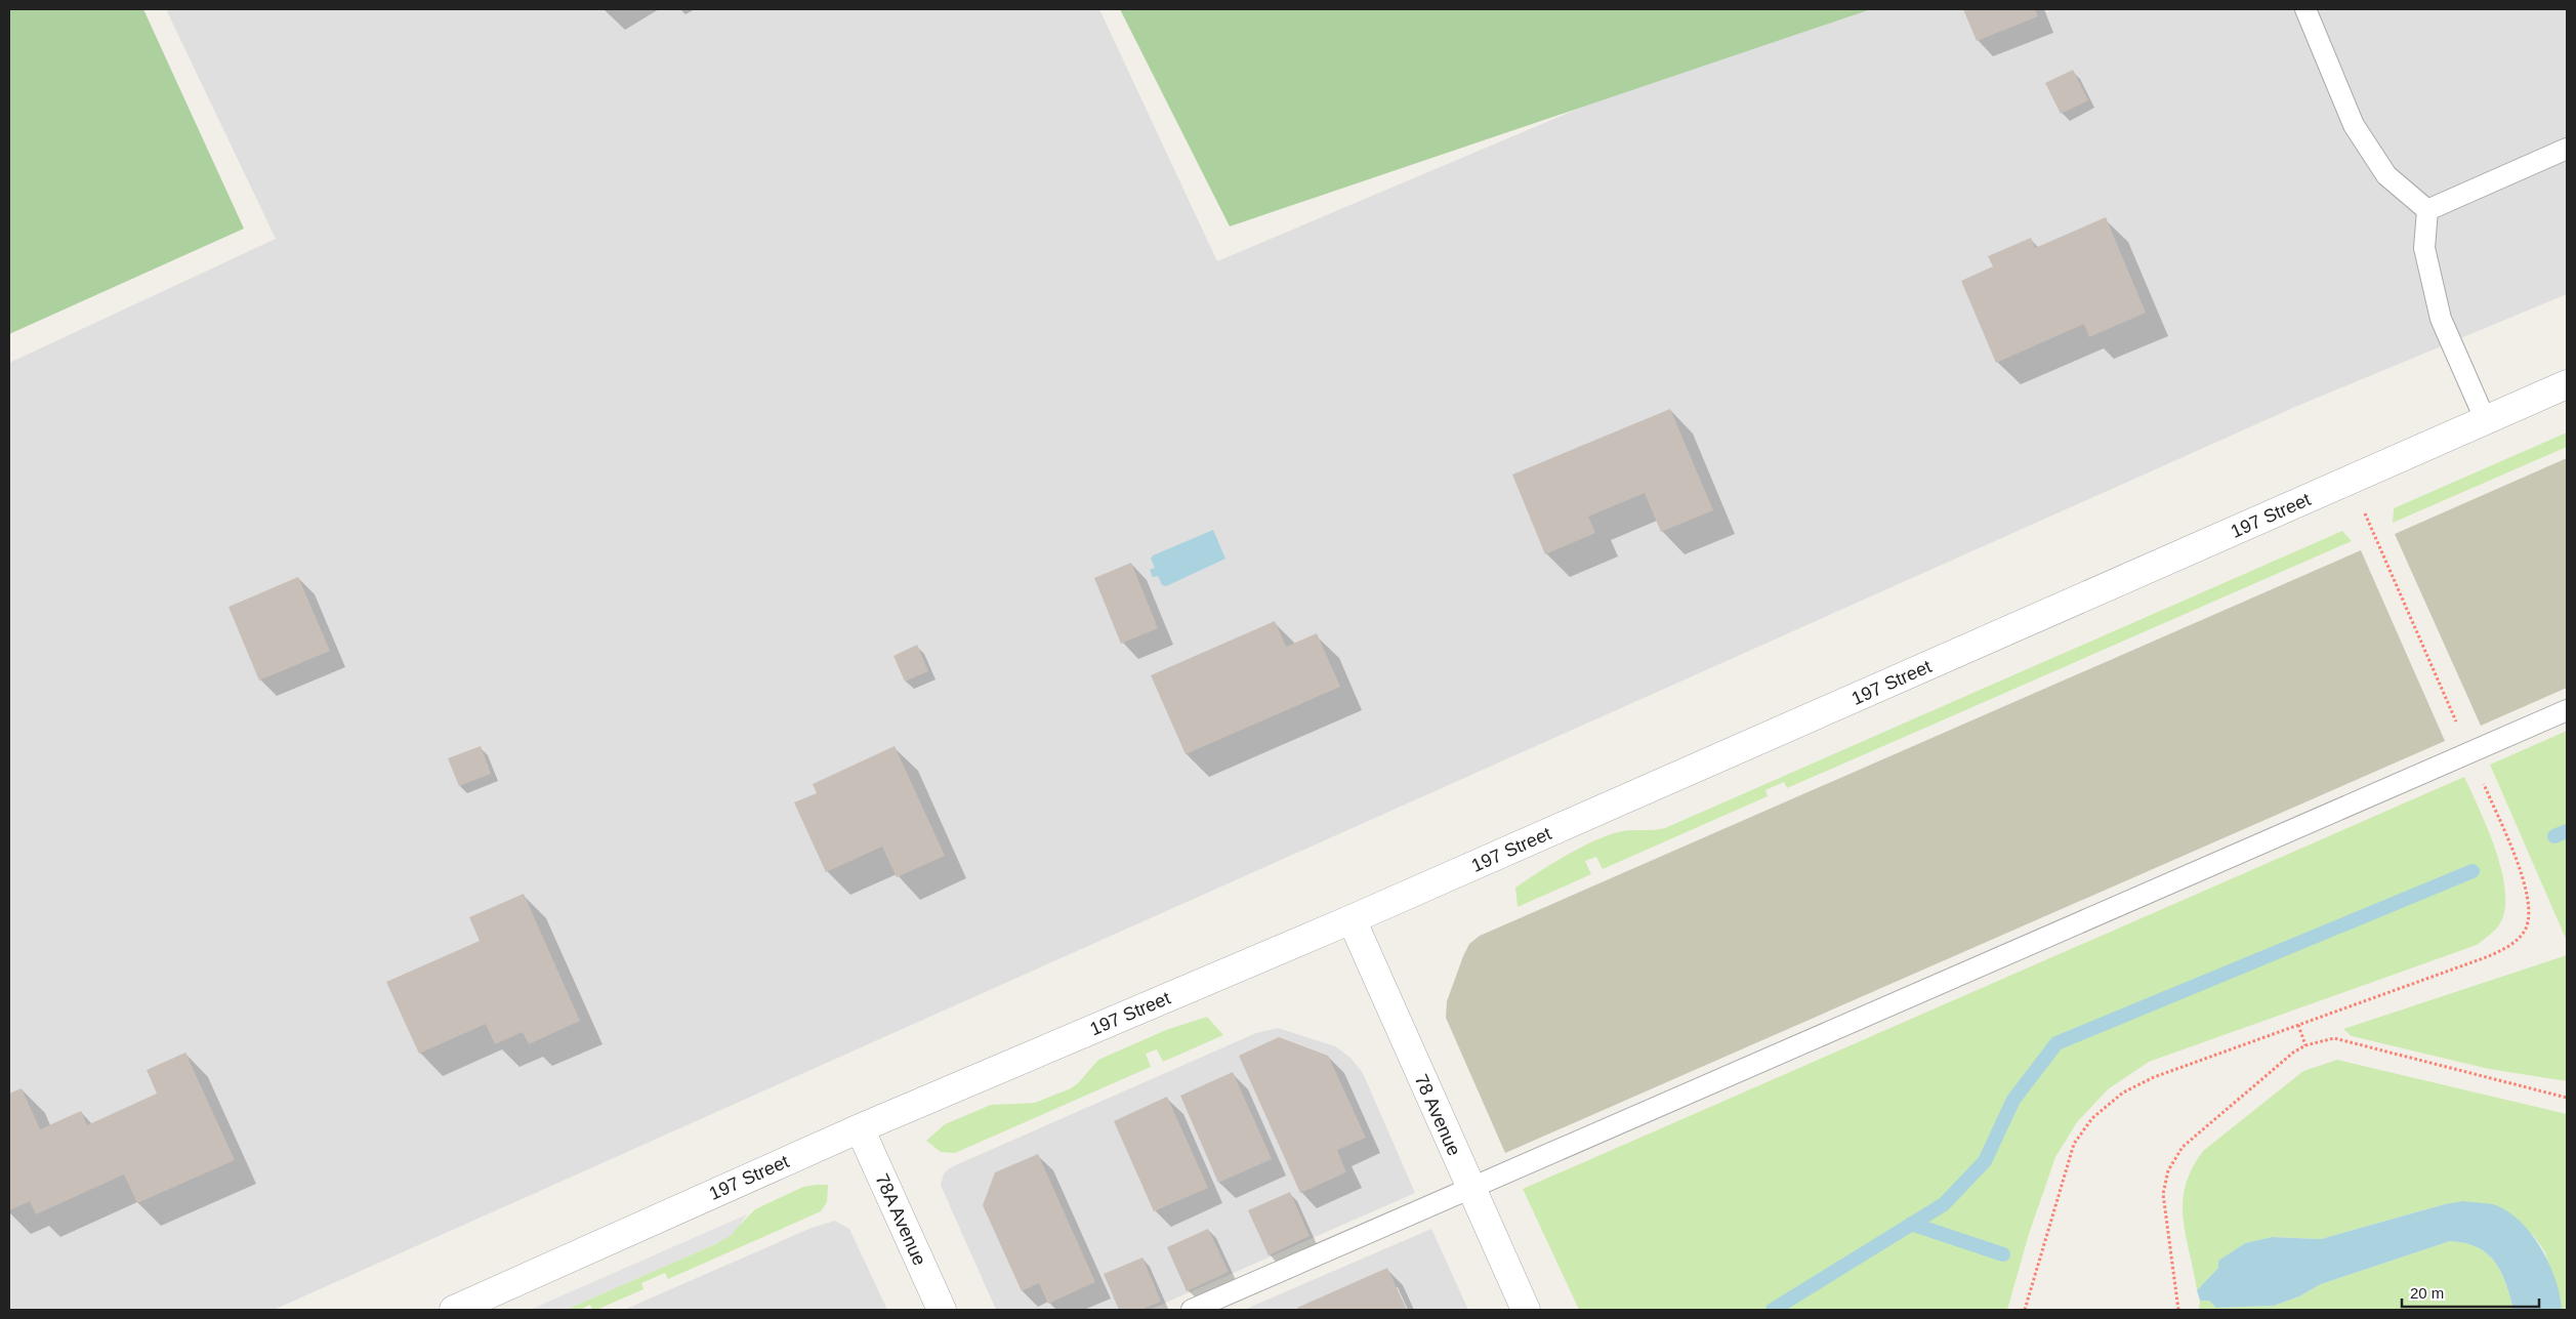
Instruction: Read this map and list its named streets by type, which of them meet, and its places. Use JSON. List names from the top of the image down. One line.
{"streets":{"street":["197 Street","78 Avenue","78A Avenue"]},"crossings":[["197 Street","78 Avenue"],["197 Street","78A Avenue"]],"scale_bar":"20 m"}
